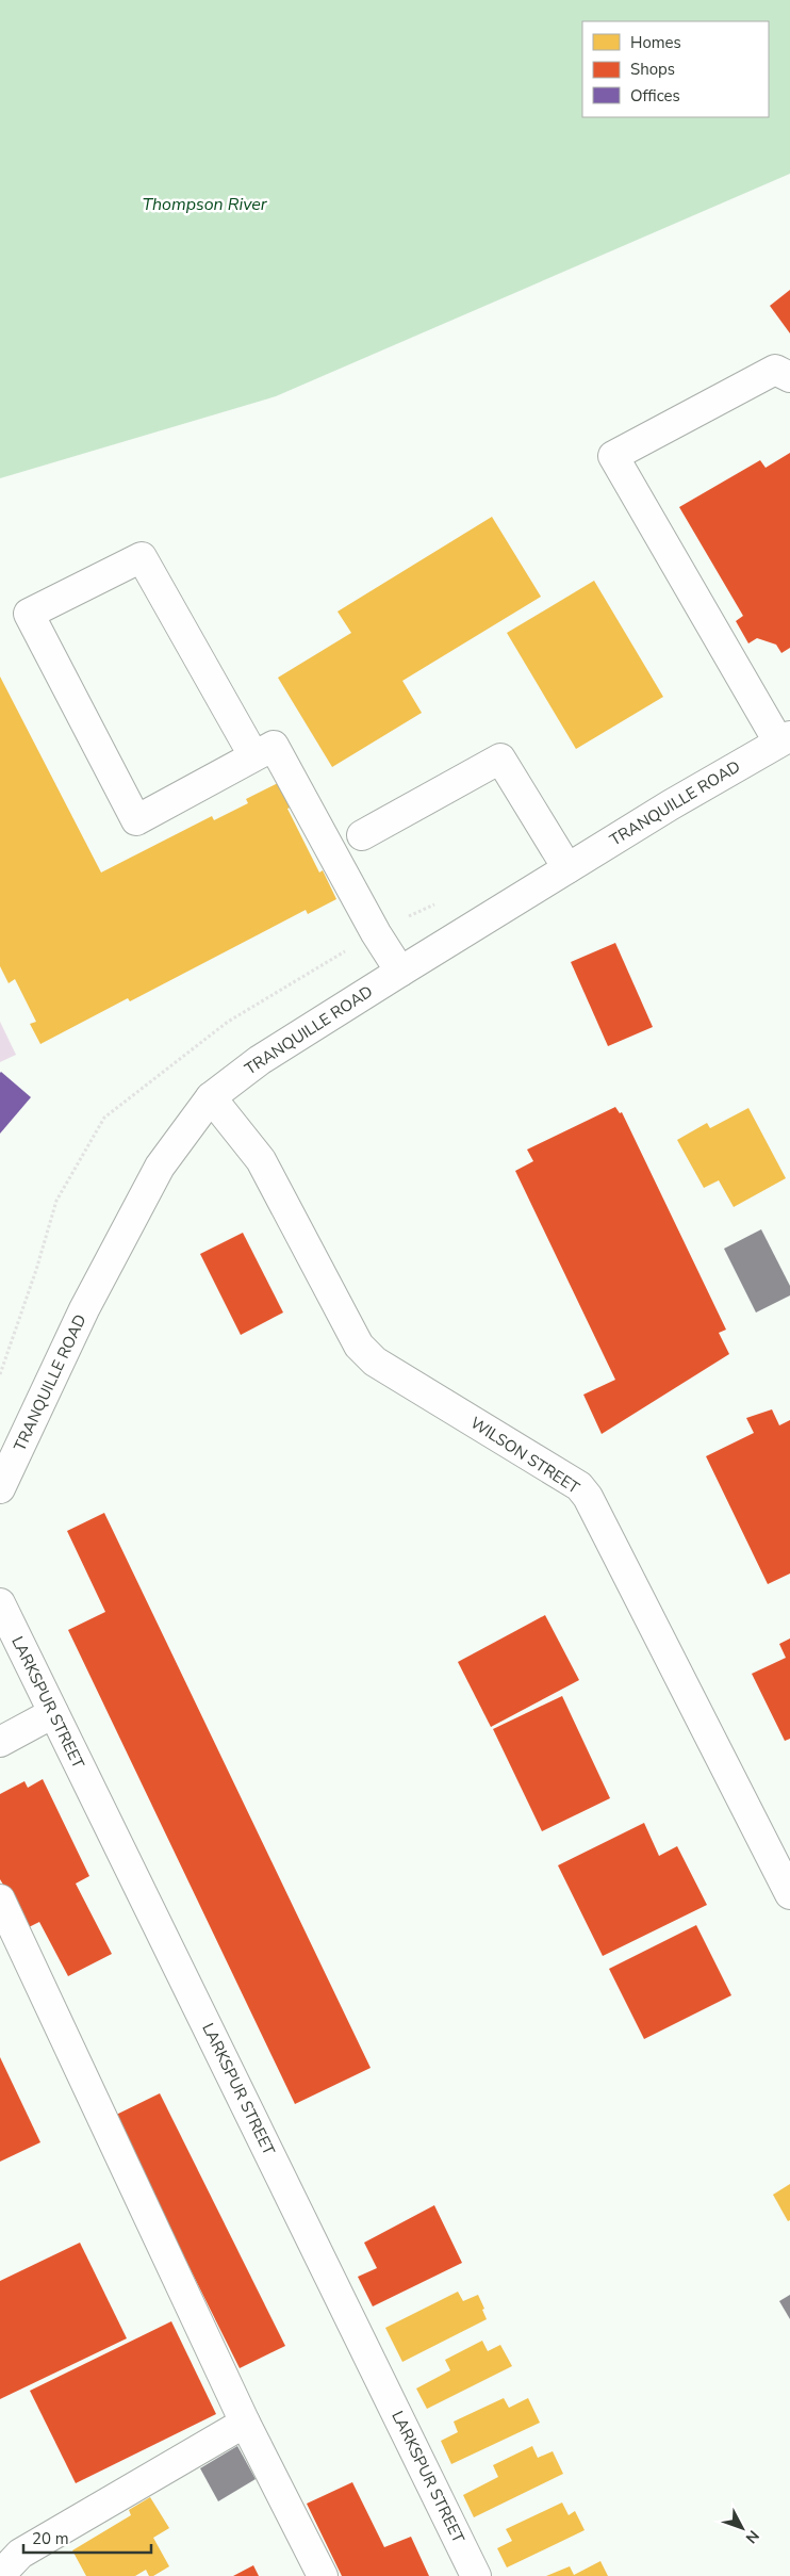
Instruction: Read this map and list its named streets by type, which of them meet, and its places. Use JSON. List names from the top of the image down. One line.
{"streets":{"main road":["TRANQUILLE ROAD","WILSON STREET","LARKSPUR STREET"]},"crossings":[["TRANQUILLE ROAD","WILSON STREET"]],"water":["Thompson River"],"legend":["Homes","Shops","Offices"],"scale_bar":"20 m","north":"bottom right"}
